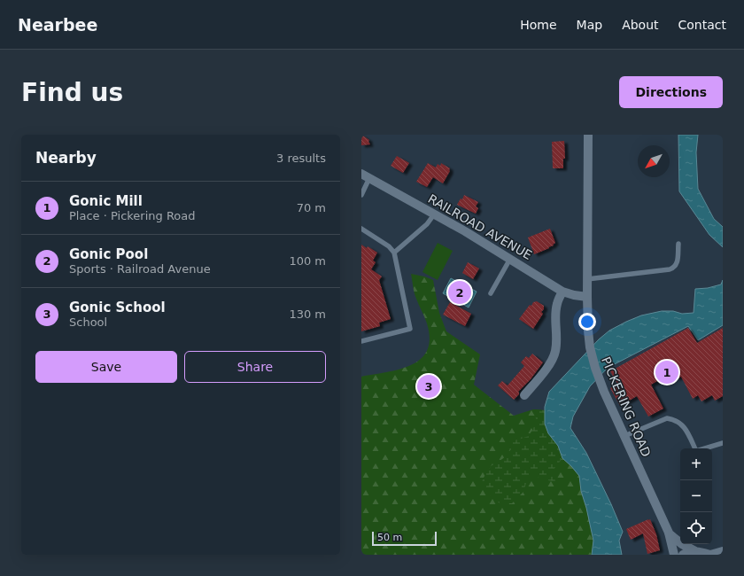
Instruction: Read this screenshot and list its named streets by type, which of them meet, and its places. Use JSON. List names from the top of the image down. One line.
{"streets":{"main road":["RAILROAD AVENUE","PICKERING ROAD"]},"crossings":[["RAILROAD AVENUE","PICKERING ROAD"]],"scale_bar":"50 m","north":"bottom left","page":{"header":"Nearbee","nav":["Home","Map","About","Contact"],"buttons":["Directions",["Save","Share"]],"title":"Find us","heading":["Nearby","3 results"],"list":[{"mark":"1","name":"Gonic Mill","note":"Place · Pickering Road","value":"70 m"},{"mark":"2","name":"Gonic Pool","note":"Sports · Railroad Avenue","value":"100 m"},{"mark":"3","name":"Gonic School","note":"School","value":"130 m"}],"pins":["2","1","3"],"map_buttons":["+","−"],"scale":"50 m"}}
